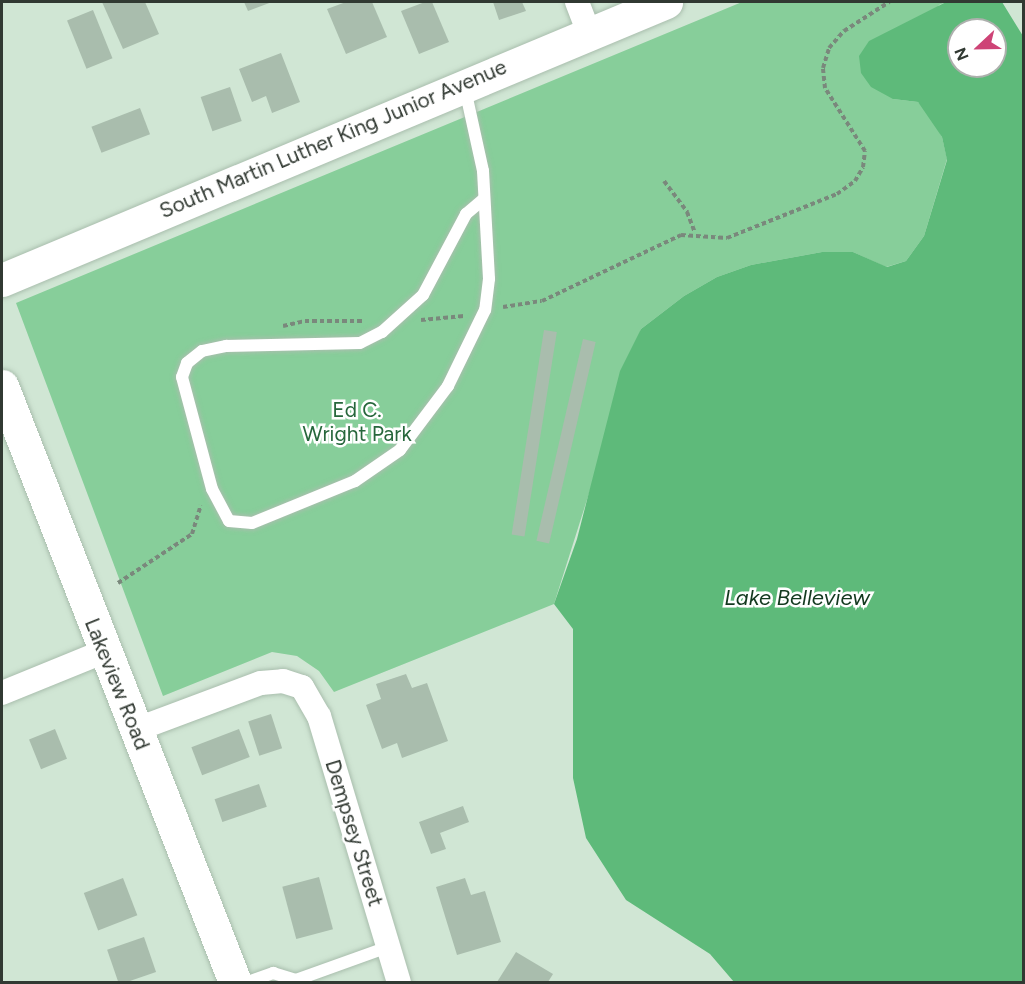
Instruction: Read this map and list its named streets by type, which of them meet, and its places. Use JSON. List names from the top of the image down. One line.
{"streets":{"street":["South Martin Luther King Junior Avenue","Lakeview Road","Dempsey Street"]},"crossings":[["Lakeview Road","Dempsey Street"]],"water":["Lake Belleview"],"parks":["Ed C. Wright Park"],"north":"left"}
